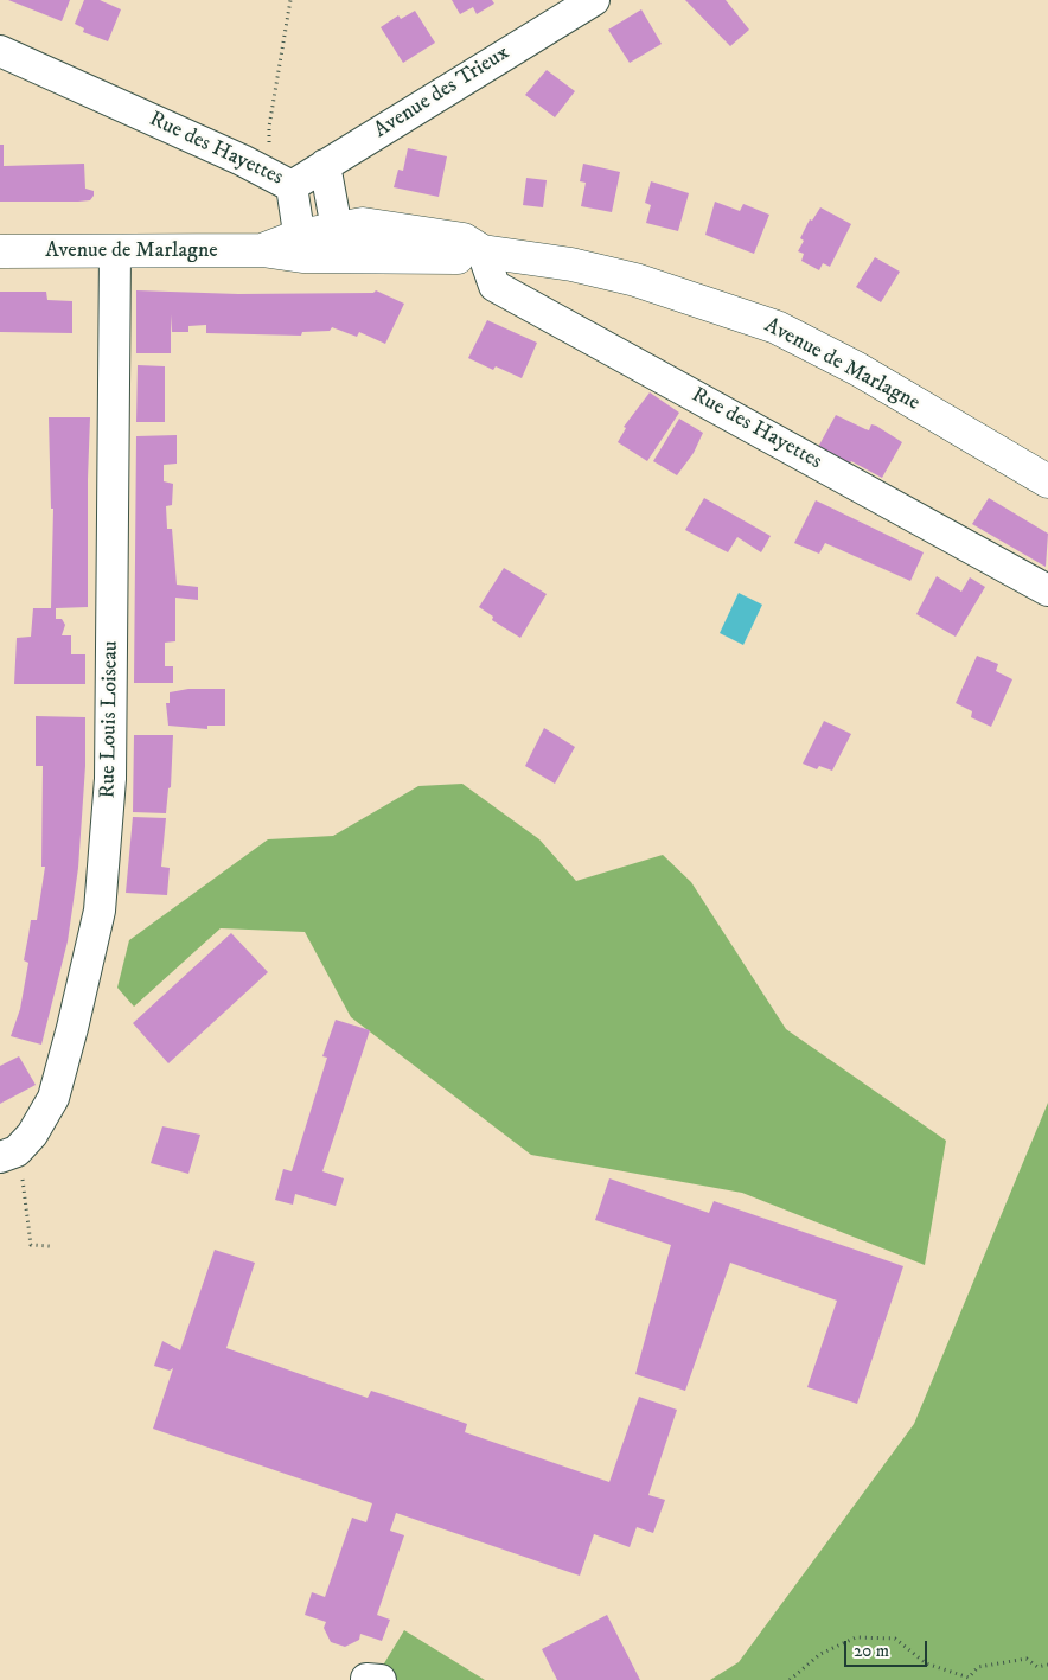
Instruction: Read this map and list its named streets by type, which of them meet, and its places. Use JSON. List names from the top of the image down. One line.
{"streets":{"main road":["Avenue de Marlagne"],"street":["Avenue des Trieux","Rue des Hayettes","Rue Louis Loiseau"]},"crossings":[["Avenue des Trieux","Rue des Hayettes"],["Rue des Hayettes","Avenue de Marlagne"],["Avenue de Marlagne","Rue Louis Loiseau"]],"scale_bar":"20 m"}
